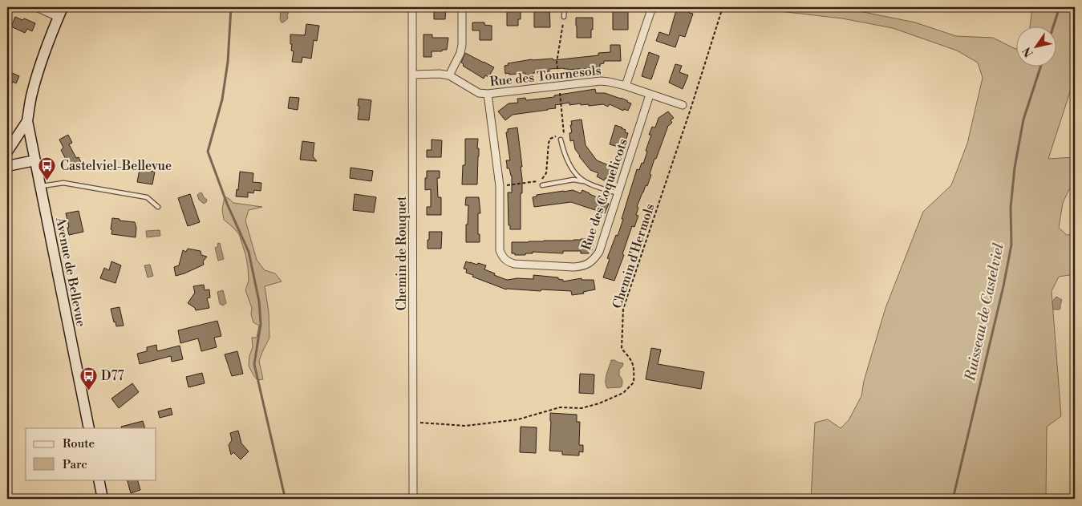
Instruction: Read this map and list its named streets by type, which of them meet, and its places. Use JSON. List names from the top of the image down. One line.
{"streets":{"street":["Rue des Tournesols","Rue des Coquelicots","Chemin de Rouquet","Avenue de Bellevue"],"path":["Chemin d'Hermols"]},"crossings":[["Rue des Tournesols","Rue des Coquelicots"],["Rue des Tournesols","Chemin de Rouquet"],["Chemin de Rouquet","Chemin d'Hermols"]],"water":["Ruisseau de Castelviel"],"places":{"bus stop":["Castelviel-Bellevue","D77"]},"legend":["Route","Parc"],"north":"bottom left"}
